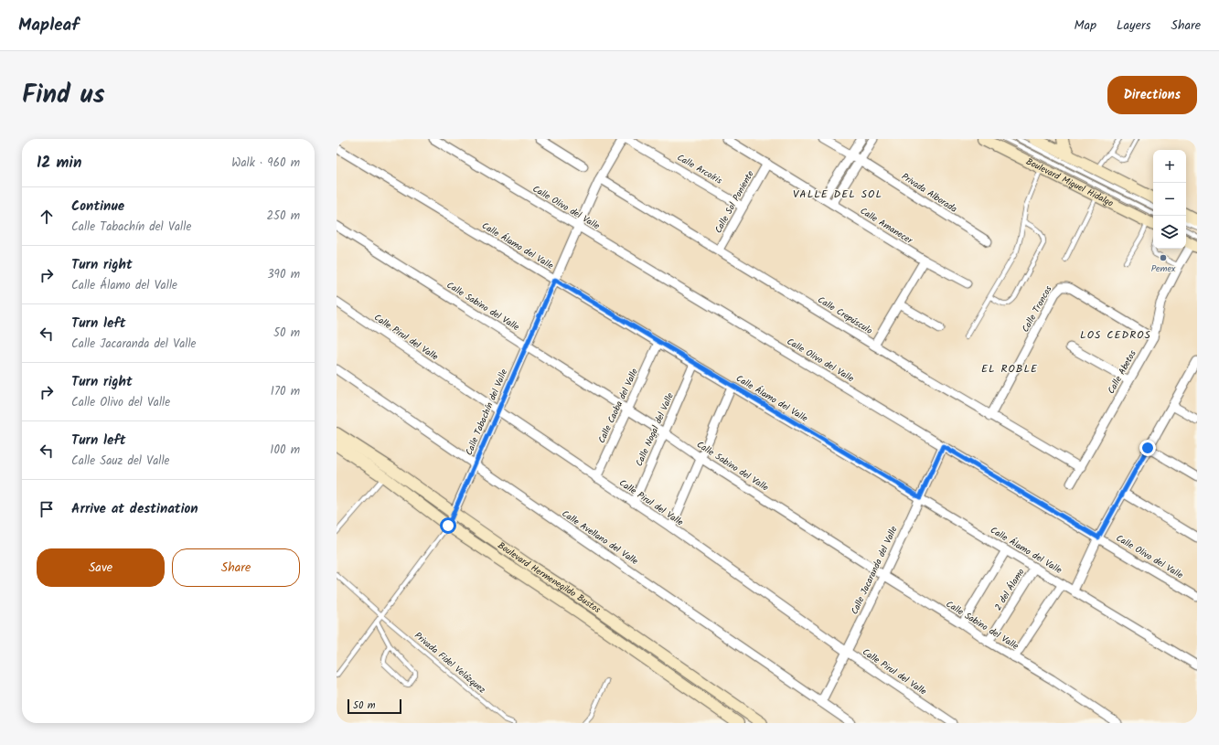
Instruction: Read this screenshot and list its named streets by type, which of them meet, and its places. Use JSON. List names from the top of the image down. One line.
{"streets":{"street":["Calle Arcoíris","Boulevard Miguel Hidalgo","Privada Alborada","Calle Sol Poniente","Calle Olivo del Valle","Calle Amanecer","Calle Álamo del Valle","Calle Sabino del Valle","Calle Troncos","Calle Crepúsculo","Calle Pirul del Valle","Calle Abetos","Calle Caoba del Valle","Calle Tabachín del Valle","Calle Nogal del Valle","Calle Avellano del Valle","Calle Jacaranda del Valle","Boulevard Hermenegildo Bustos","2 del Álamo"],"lane":["Privada Fidel Velázquez"]},"crossings":[["Calle Arcoíris","Calle Sol Poniente"],["Calle Sol Poniente","Calle Amanecer"],["Calle Sol Poniente","Calle Crepúsculo"],["Calle Olivo del Valle","Calle Tabachín del Valle"],["Calle Olivo del Valle","Calle Jacaranda del Valle"],["Calle Álamo del Valle","Calle Caoba del Valle"],["Calle Álamo del Valle","Calle Tabachín del Valle"],["Calle Álamo del Valle","Calle Nogal del Valle"],["Calle Álamo del Valle","Calle Jacaranda del Valle"],["Calle Álamo del Valle","2 del Álamo"],["Calle Sabino del Valle","Calle Caoba del Valle"],["Calle Sabino del Valle","Calle Tabachín del Valle"],["Calle Sabino del Valle","Calle Nogal del Valle"],["Calle Sabino del Valle","Calle Jacaranda del Valle"],["Calle Sabino del Valle","2 del Álamo"],["Calle Troncos","Calle Crepúsculo"],["Calle Troncos","Calle Abetos"],["Calle Crepúsculo","Calle Abetos"],["Calle Crepúsculo","Calle Tabachín del Valle"],["Calle Pirul del Valle","Calle Caoba del Valle"],["Calle Pirul del Valle","Calle Tabachín del Valle"],["Calle Pirul del Valle","Calle Nogal del Valle"],["Calle Pirul del Valle","Calle Jacaranda del Valle"],["Calle Tabachín del Valle","Calle Avellano del Valle"],["Calle Tabachín del Valle","Boulevard Hermenegildo Bustos"],["Calle Tabachín del Valle","Privada Fidel Velázquez"],["Calle Avellano del Valle","Calle Jacaranda del Valle"]],"districts":["VALLE DEL SOL","LOS CEDROS","EL ROBLE"],"places":["Pemex"],"scale_bar":"50 m","page":{"header":"Mapleaf","nav":["Map","Layers","Share"],"title":"Find us","buttons":["Directions",["Save","Share"]],"heading":["12 min","Walk · 960 m"],"map_buttons":["+","−"],"list":[["Continue","Calle Tabachín del Valle","250 m"],["Turn right","Calle Álamo del Valle","390 m"],["Turn left","Calle Jacaranda del Valle","50 m"],["Turn right","Calle Olivo del Valle","170 m"],["Turn left","Calle Sauz del Valle","100 m"],"Arrive at destination"],"scale":"50 m"}}
